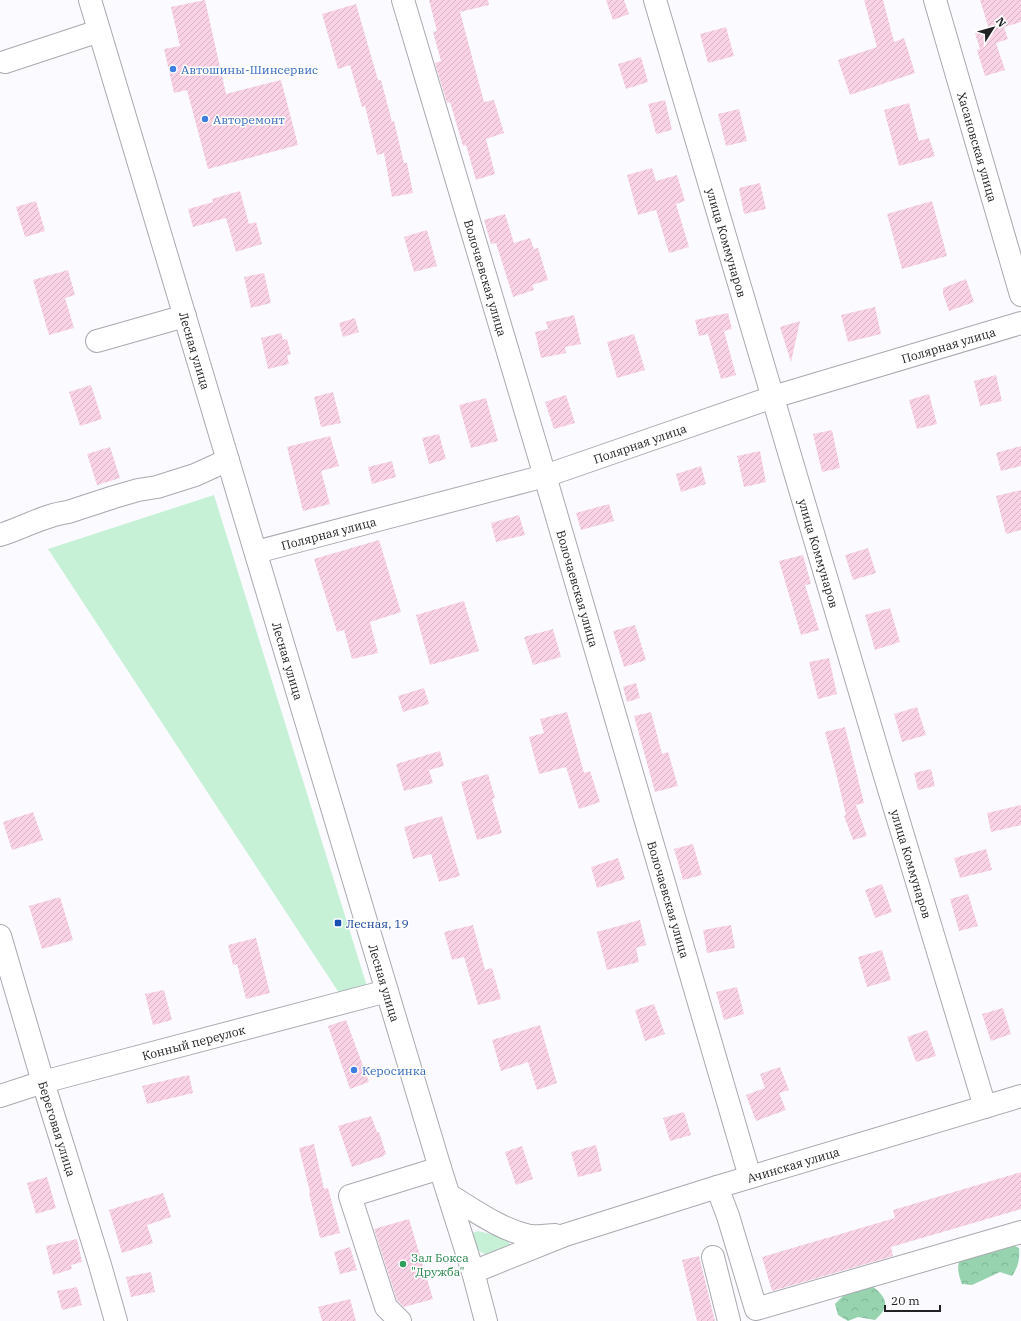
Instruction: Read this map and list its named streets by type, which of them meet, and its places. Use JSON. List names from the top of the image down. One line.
{"streets":{"street":["Хасановская улица","улица Коммунаров","Волочаевская улица","Полярная улица","Лесная улица","Конный переулок","Береговая улица","Ачинская улица"]},"crossings":[["улица Коммунаров","Полярная улица"],["улица Коммунаров","Ачинская улица"],["Волочаевская улица","Полярная улица"],["Волочаевская улица","Ачинская улица"],["Полярная улица","Лесная улица"],["Лесная улица","Конный переулок"],["Лесная улица","Ачинская улица"],["Конный переулок","Береговая улица"]],"places":{"other":["Автошины-Шинсервис","Авторемонт","Керосинка","Зал Бокса \"Дружба\""],"transit":["Лесная, 19"]},"scale_bar":"20 m","north":"top right"}
